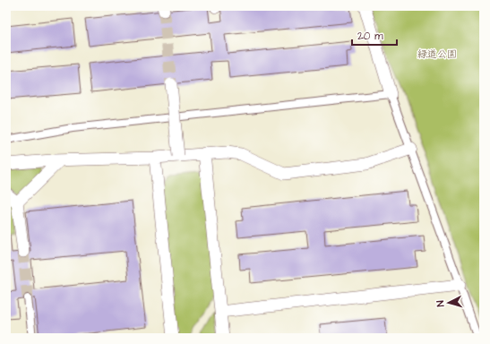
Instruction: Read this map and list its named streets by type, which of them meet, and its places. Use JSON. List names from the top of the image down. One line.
{"parks":["緑道公園"],"scale_bar":"20 m","north":"left"}
